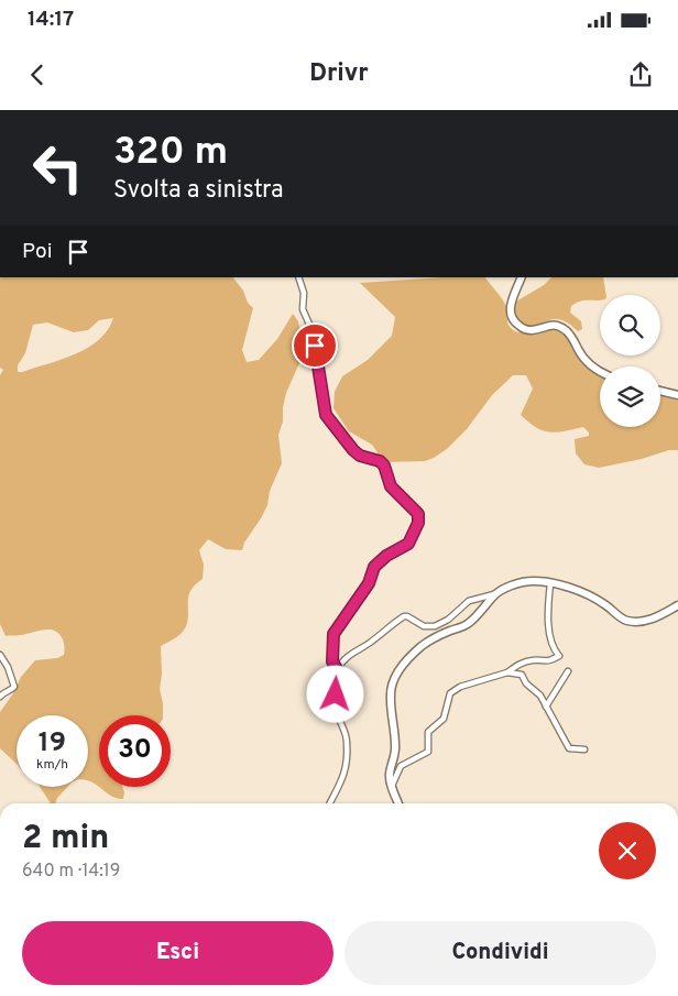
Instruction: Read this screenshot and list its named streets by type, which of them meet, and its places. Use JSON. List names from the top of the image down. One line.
{"page":{"status":"14:17","header":"Drivr","turn":["320 m","Svolta a sinistra"],"then":"Poi","speed":"19 km/h","limit":"30","heading":["2 min","640 m · 14:19"],"buttons":["Esci","Condividi"]}}
